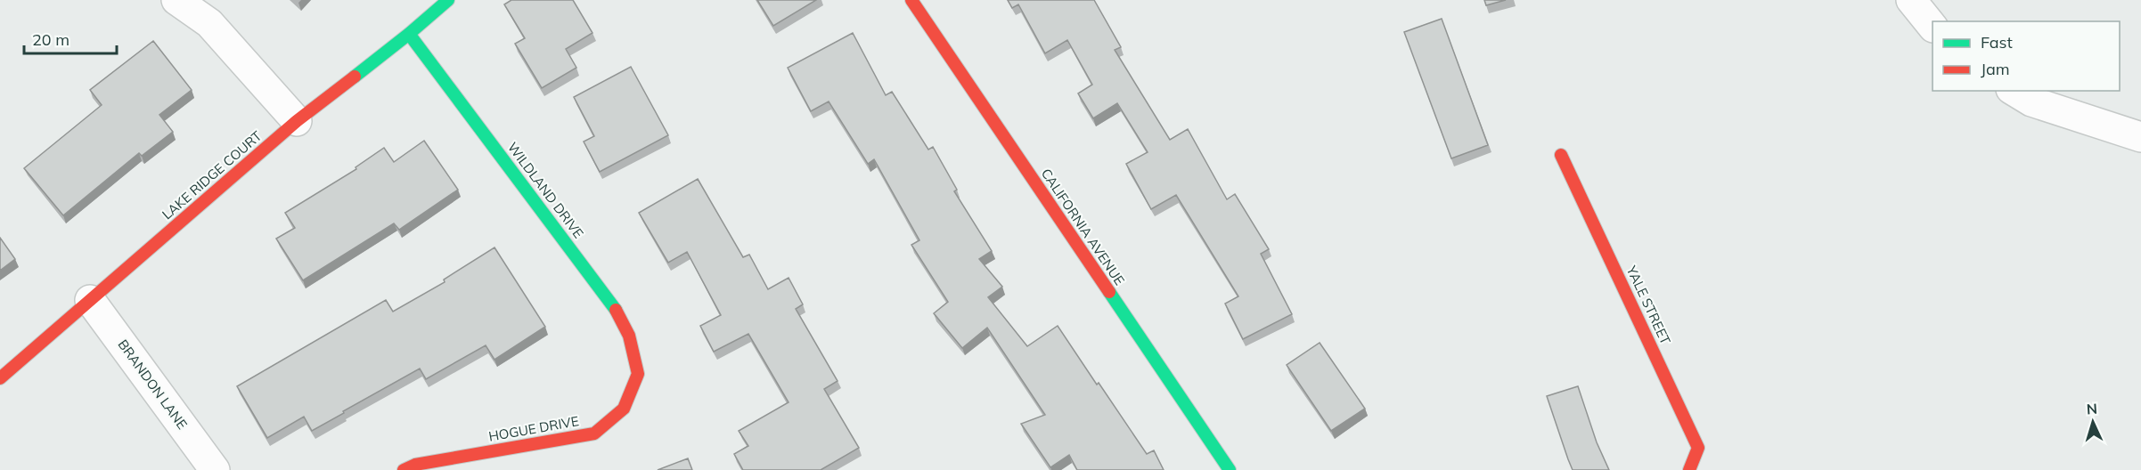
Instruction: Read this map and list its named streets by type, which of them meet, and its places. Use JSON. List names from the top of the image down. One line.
{"streets":{"street":["LAKE RIDGE COURT","WILDLAND DRIVE","CALIFORNIA AVENUE","YALE STREET","BRANDON LANE","HOGUE DRIVE"]},"crossings":[["LAKE RIDGE COURT","WILDLAND DRIVE"],["LAKE RIDGE COURT","BRANDON LANE"],["WILDLAND DRIVE","HOGUE DRIVE"]],"legend":["Fast","Jam"],"scale_bar":"20 m","north":"top"}
